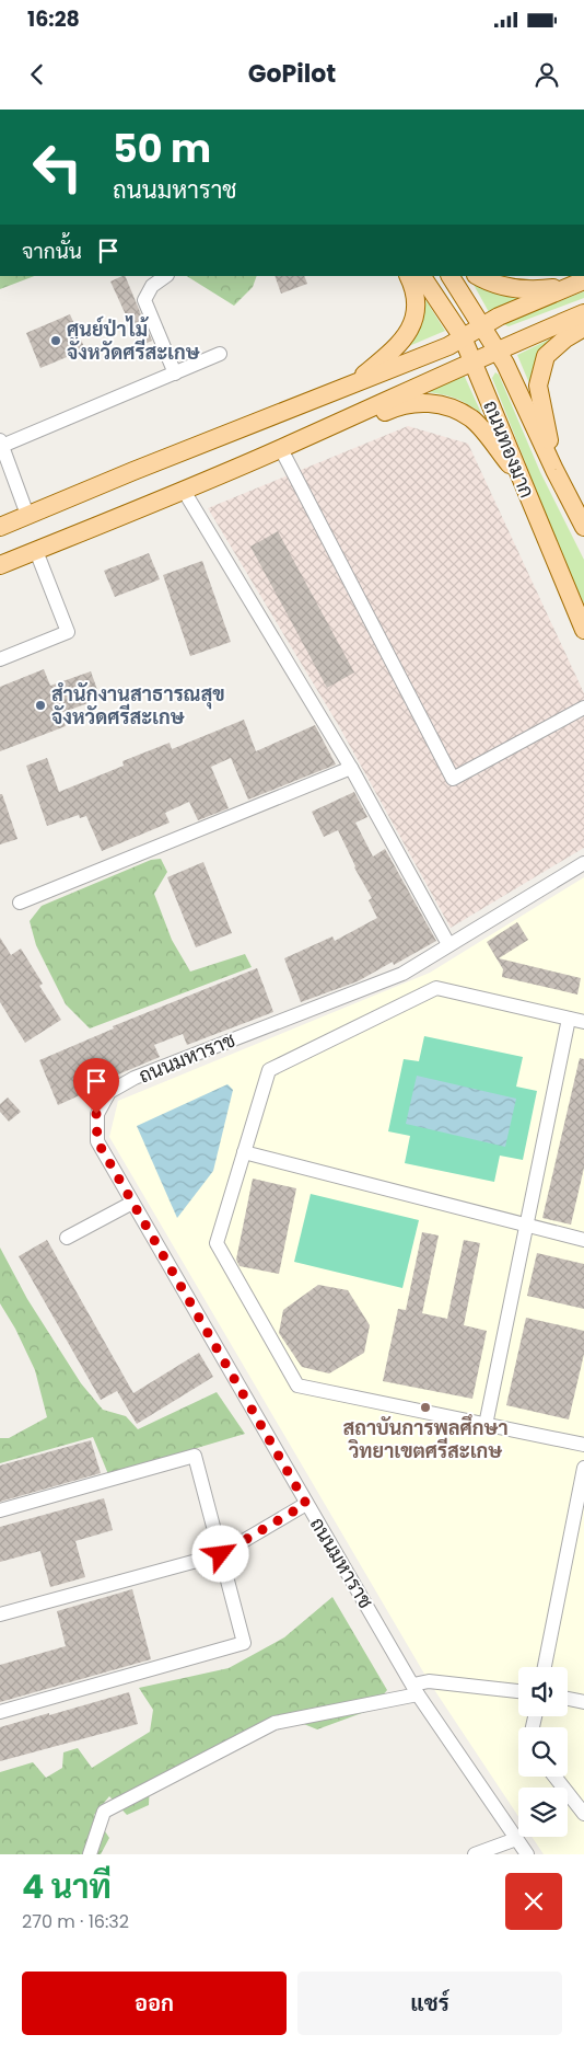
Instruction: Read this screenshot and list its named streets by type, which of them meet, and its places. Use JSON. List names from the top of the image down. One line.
{"streets":{"main road":["ถนนทองมาก"],"street":["ถนนมหาราช"]},"places":["ศูนย์ป่าไม้ จังหวัดศรีสะเกษ","สำนักงานสาธารณสุข จังหวัดศรีสะเกษ","สถาบันการพลศึกษา วิทยาเขตศรีสะเกษ"],"page":{"status":"16:28","header":"GoPilot","turn":["50 m","ถนนมหาราช"],"then":"จากนั้น","heading":["4 นาที","270 m · 16:32"],"buttons":["ออก","แชร์"]}}
